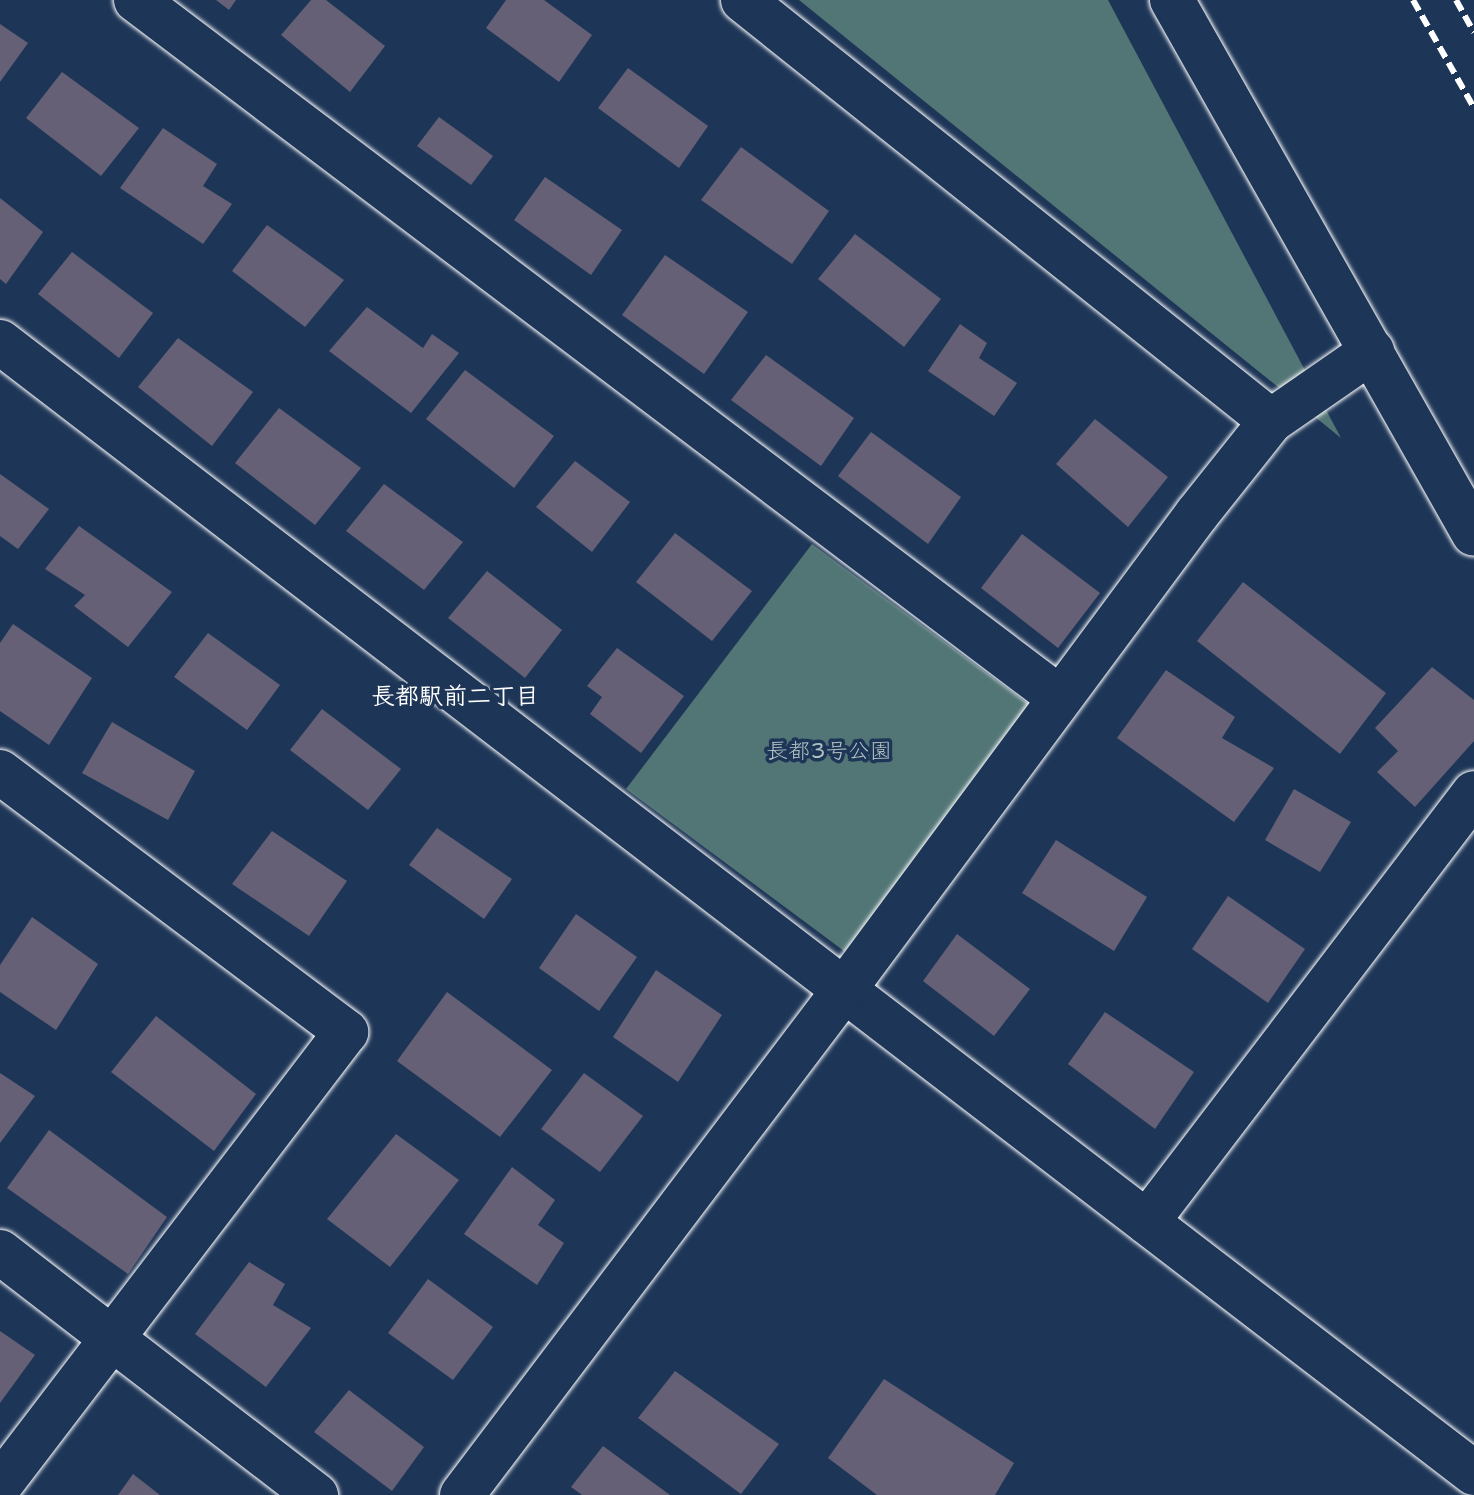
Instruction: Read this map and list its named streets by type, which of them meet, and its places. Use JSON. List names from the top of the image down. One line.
{"districts":["長都駅前二丁目"],"parks":["長都3号公園"]}
